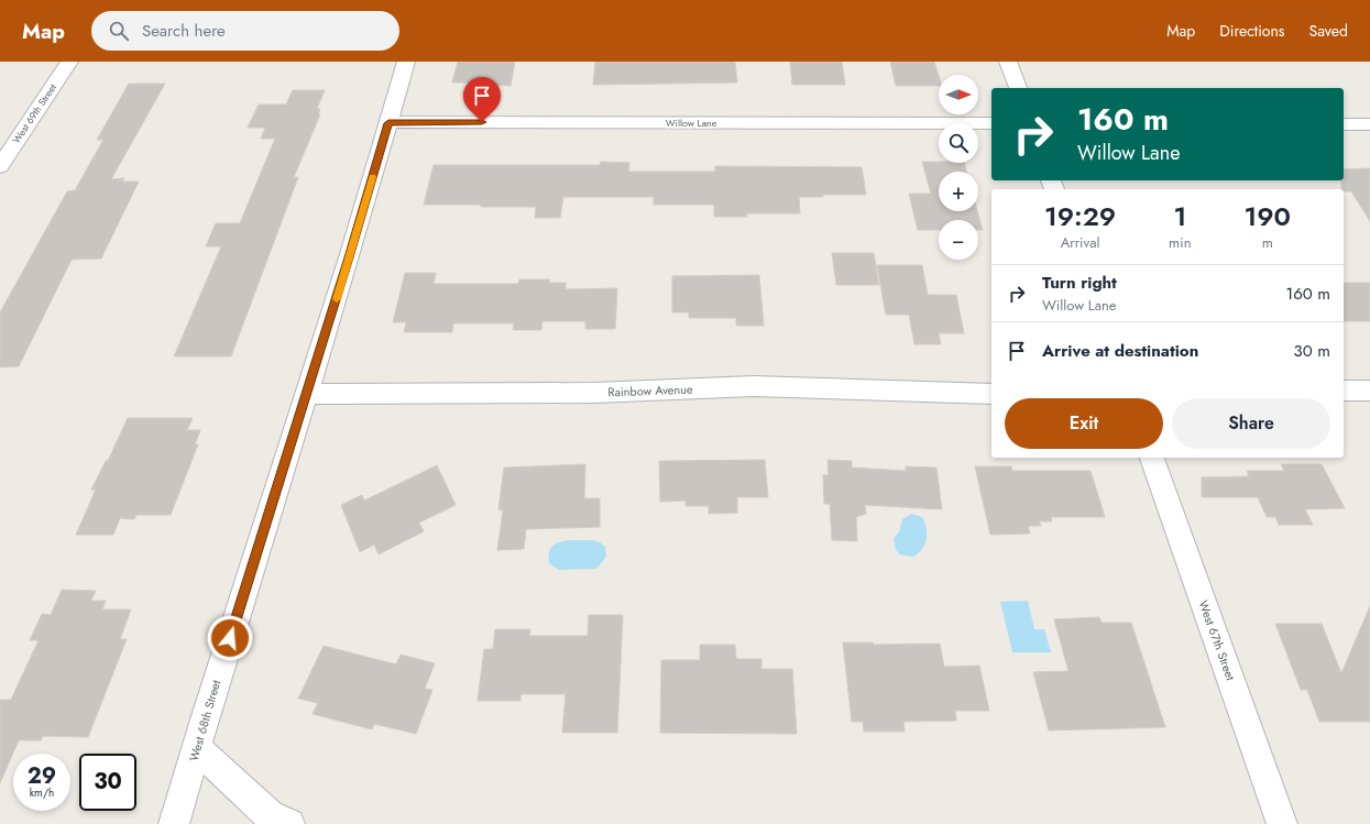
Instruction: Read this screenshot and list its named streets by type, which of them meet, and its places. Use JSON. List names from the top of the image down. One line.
{"streets":{"street":["West 69th Street","Willow Lane","Rainbow Avenue","West 67th Street","West 68th Street"]},"crossings":[["Willow Lane","West 68th Street"],["Rainbow Avenue","West 68th Street"]],"north":"right","page":{"header":"Map","search":"Search here","nav":["Map","Directions","Saved"],"map_buttons":["+","−"],"turn":["160 m","Willow Lane"],"eta":["19:29","Arrival","1","min","190","m"],"list":[{"name":"Turn right","note":"Willow Lane","value":"160 m"},{"name":"Arrive at destination","value":"30 m"}],"buttons":["Exit","Share"],"speed":"29 km/h","limit":"30"}}
